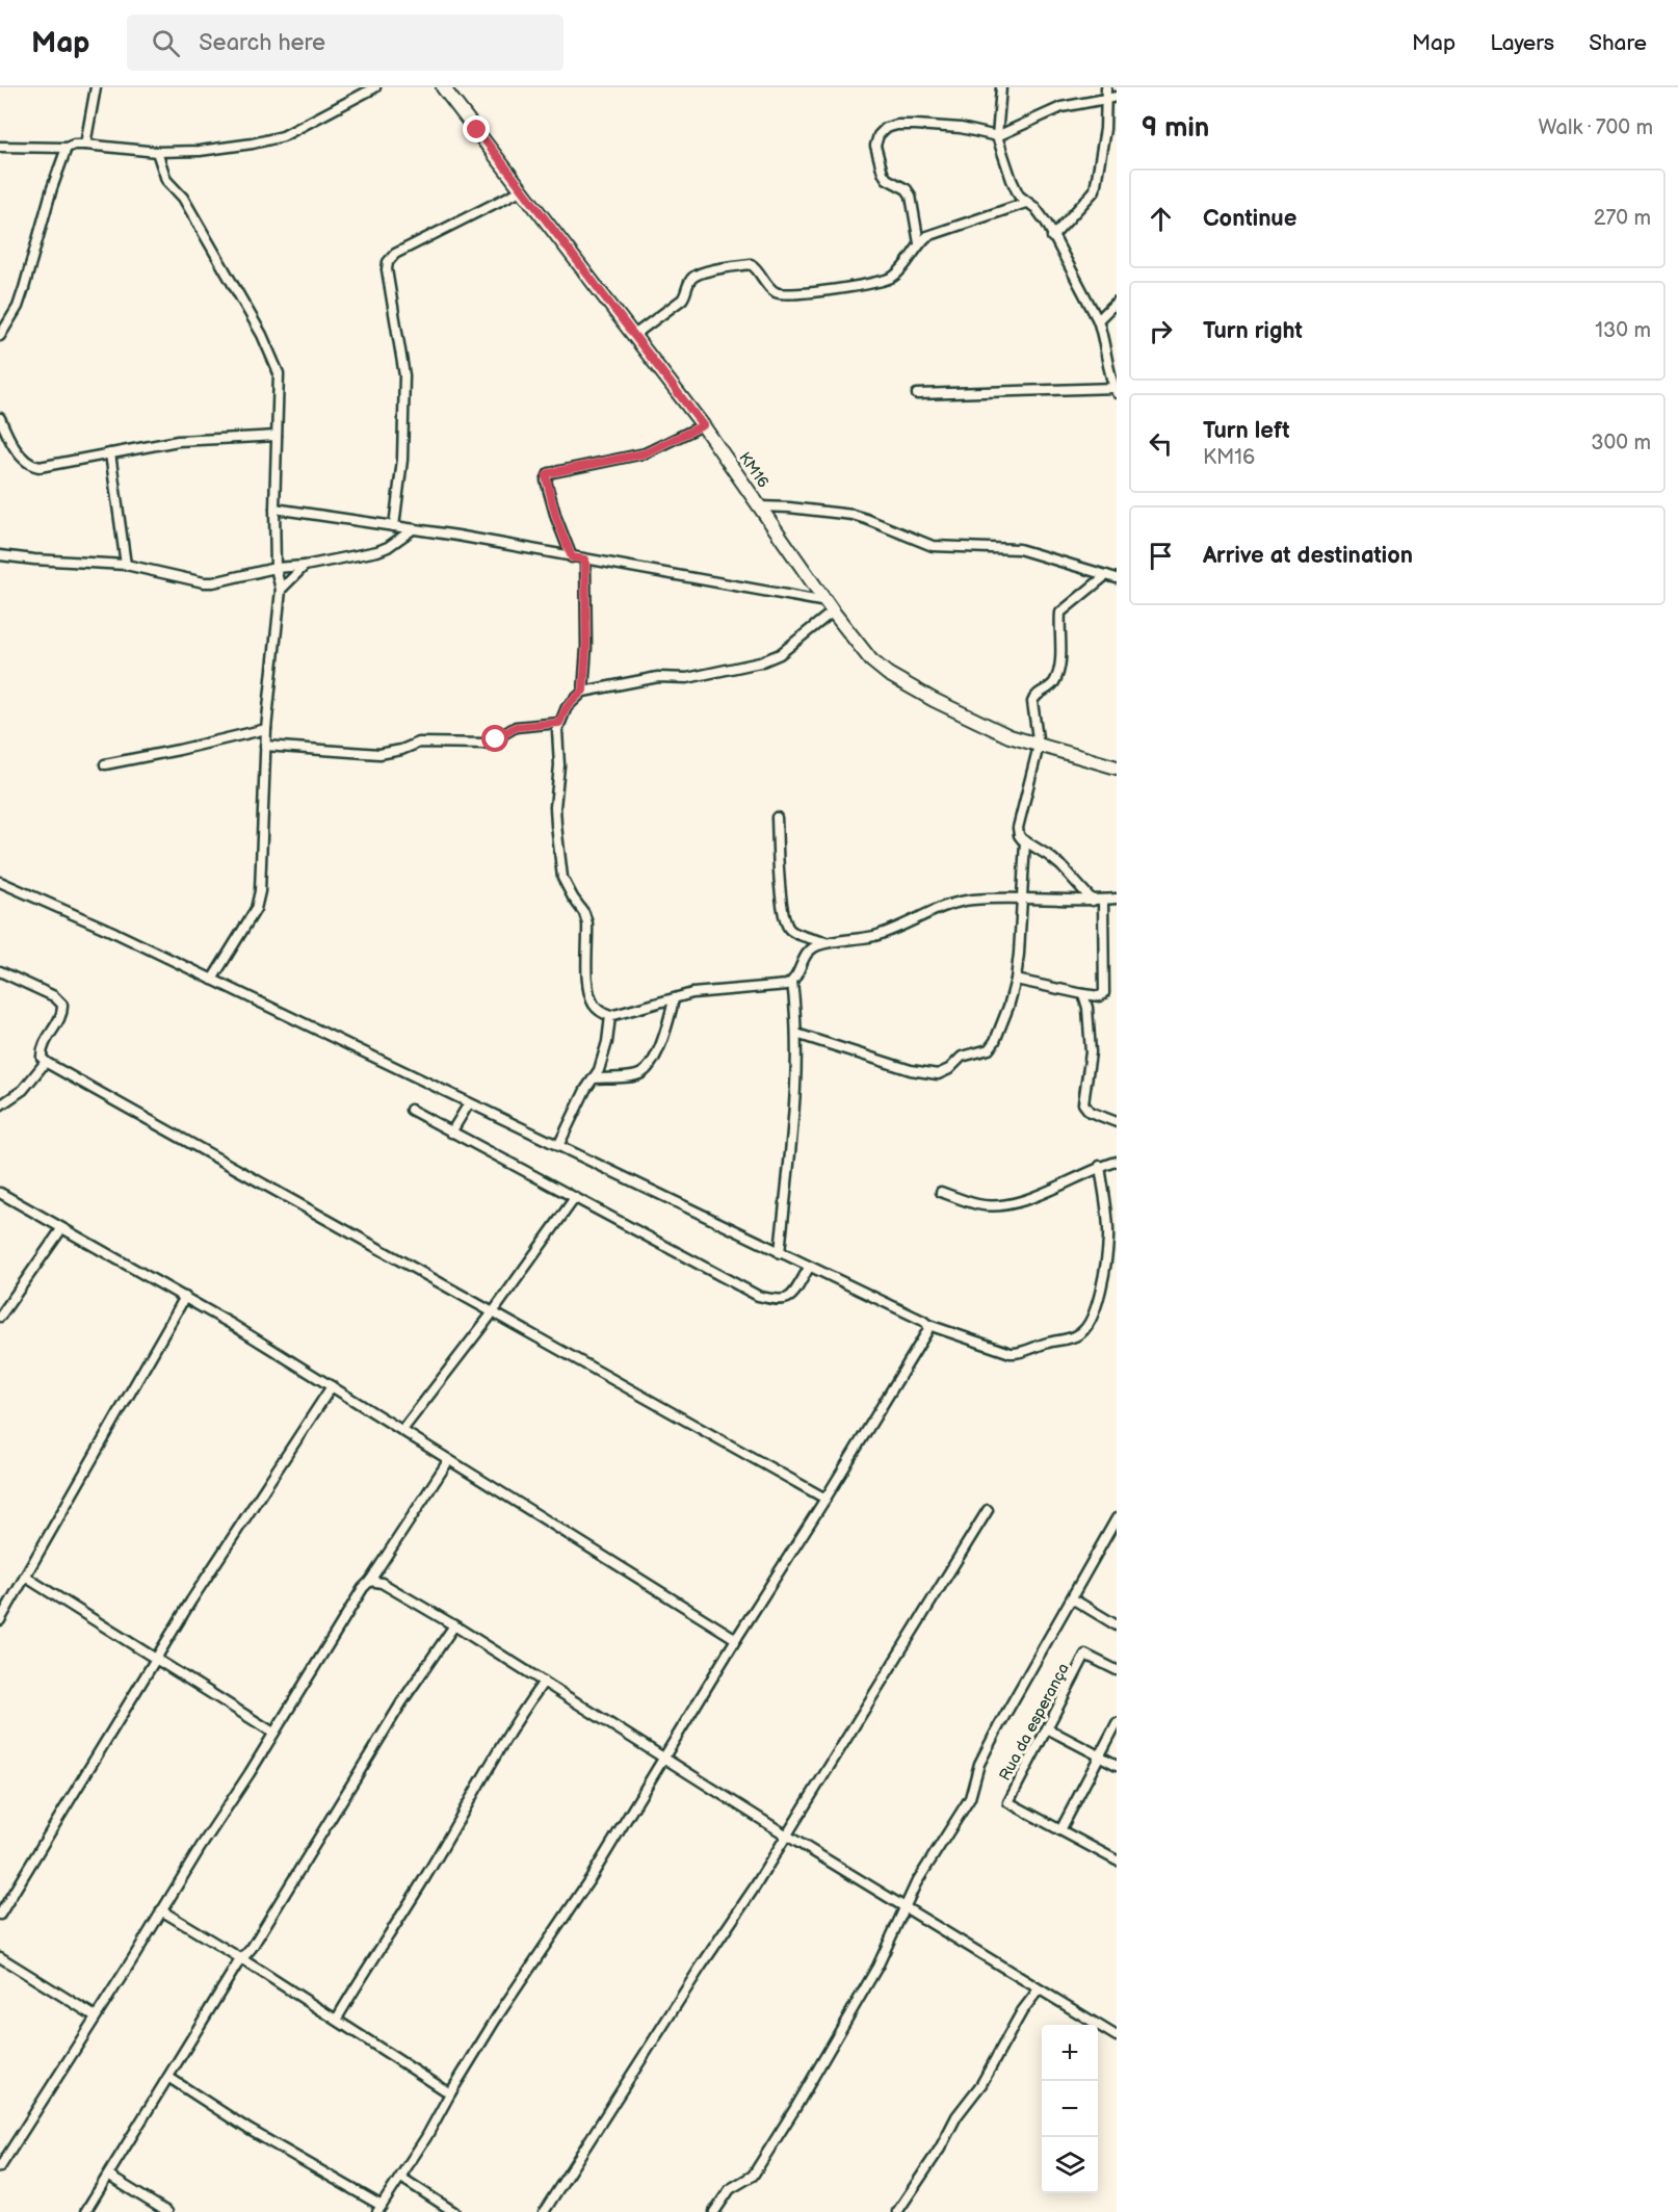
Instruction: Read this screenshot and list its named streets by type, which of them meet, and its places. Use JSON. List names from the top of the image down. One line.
{"streets":{"street":["KM16","Rua da esperança"]},"page":{"header":"Map","search":"Search here","nav":["Map","Layers","Share"],"heading":["9 min","Walk · 700 m"],"list":[["Continue","270 m"],["Turn right","130 m"],["Turn left","KM16","300 m"],"Arrive at destination"],"map_buttons":["+","−"]}}
